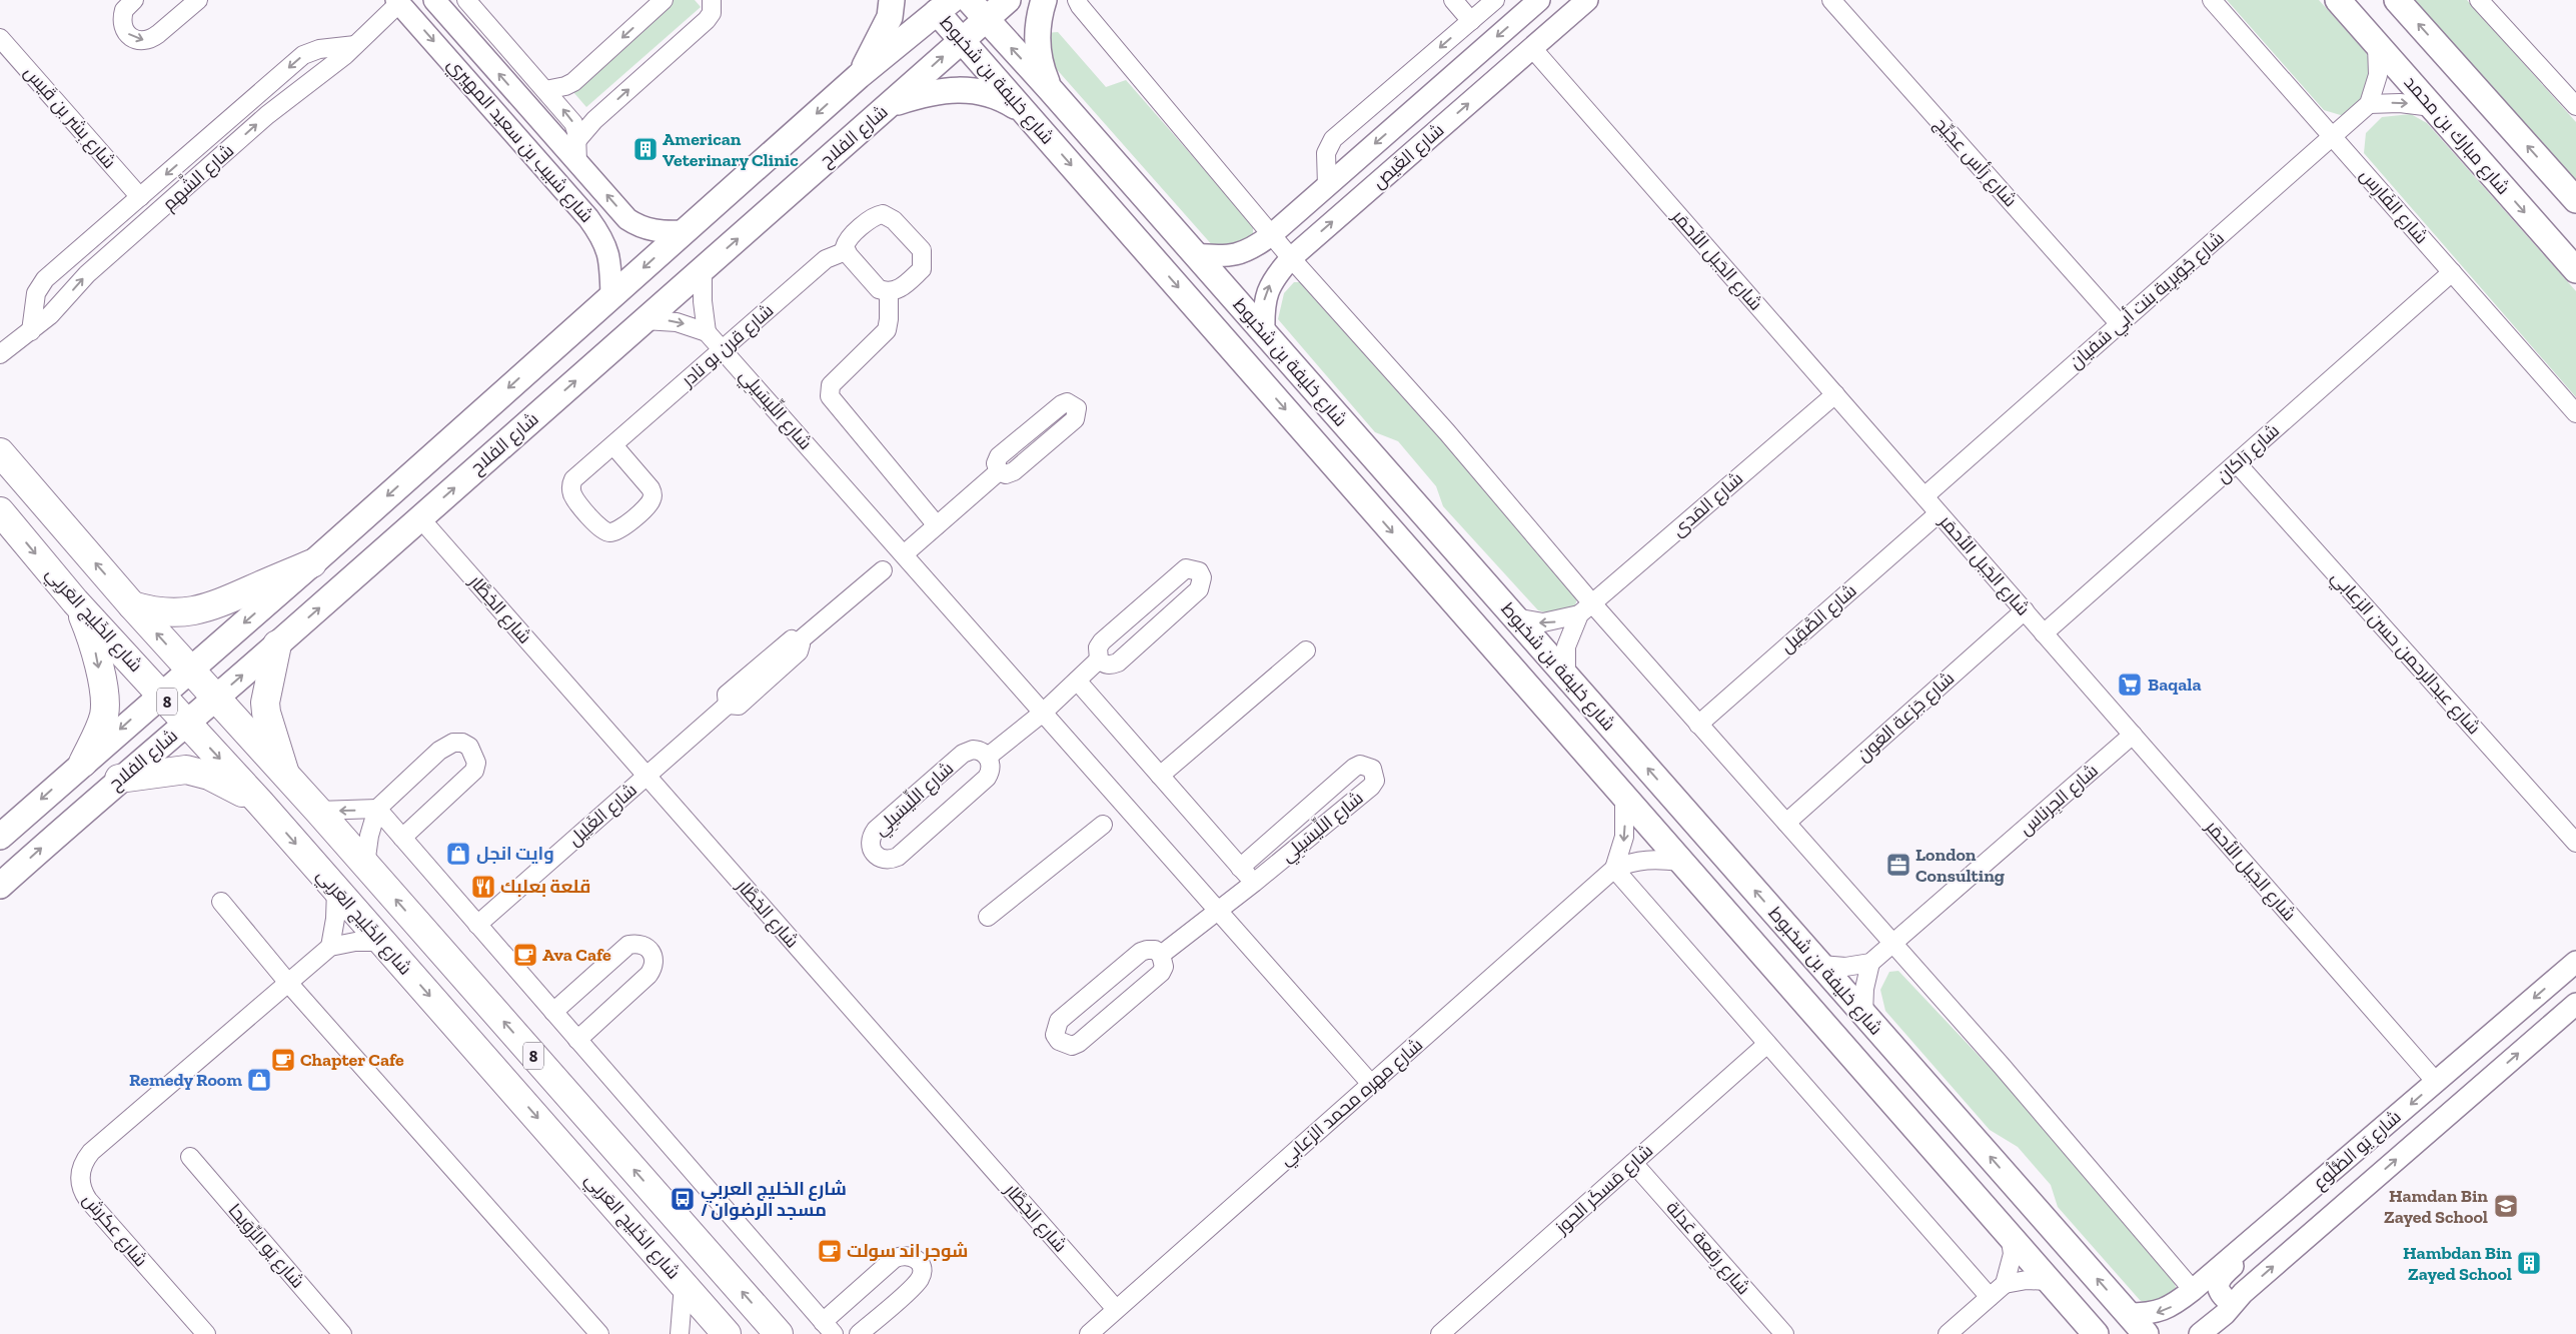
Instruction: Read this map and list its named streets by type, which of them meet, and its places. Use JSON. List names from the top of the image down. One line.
{"streets":{"highway":["شارع الخَلِيج العَربِي","8"],"main road":["شارع خليفة بن شخبوط","شارع مبارك بن محمد","شارع الفلاح"],"street":["شارع بِشر بن قَيس","شارع شبيب بن سعيد المهيري","شارع الغَيص","شارع رَأس عجَيِّج","شارع الشَّهم","شارع الفَارِس","شارع الجَبل الأحمَر","شارع جُوَيرِية بنت أبي سُفيان","شارع قرن بو نادر","شارع اللِّيسَيلِي","شارع رَاكان","شارع المَدى","شارع الخِطَّار","شارع الصَّقِيل","شارع عبدالرحمن حسن الزعابي","شارع جَزعة العَون","شارع الجِرناس","شارع الغَلِيل","شارع مهره محمد الزعابي","شارع يَو الضُّلُوع","شارع مَسكَر الحوز","شارع عكرش","شارع يَو الرِّوَيحا","شارع رِقعة عَدلة"]},"crossings":[["شارع خليفة بن شخبوط","شارع الفلاح"],["شارع خليفة بن شخبوط","شارع الغَيص"],["شارع خليفة بن شخبوط","شارع المَدى"],["شارع خليفة بن شخبوط","شارع مهره محمد الزعابي"],["شارع خليفة بن شخبوط","شارع يَو الضُّلُوع"],["شارع الفلاح","شارع شبيب بن سعيد المهيري"],["شارع الفلاح","شارع اللِّيسَيلِي"],["شارع الفلاح","شارع الخِطَّار"],["شارع الفلاح","شارع الخَلِيج العَربِي"],["شارع الفلاح","8"],["شارع شبيب بن سعيد المهيري","شارع الشَّهم"],["شارع الغَيص","شارع الجَبل الأحمَر"],["شارع رَأس عجَيِّج","شارع جُوَيرِية بنت أبي سُفيان"],["شارع الفَارِس","شارع جُوَيرِية بنت أبي سُفيان"],["شارع الفَارِس","شارع رَاكان"],["شارع الجَبل الأحمَر","شارع جُوَيرِية بنت أبي سُفيان"],["شارع الجَبل الأحمَر","شارع رَاكان"],["شارع الجَبل الأحمَر","شارع المَدى"],["شارع الجَبل الأحمَر","شارع الصَّقِيل"],["شارع الجَبل الأحمَر","شارع جَزعة العَون"],["شارع الجَبل الأحمَر","شارع الجِرناس"],["شارع الجَبل الأحمَر","شارع يَو الضُّلُوع"],["شارع قرن بو نادر","شارع اللِّيسَيلِي"],["شارع اللِّيسَيلِي","شارع مهره محمد الزعابي"],["شارع رَاكان","شارع عبدالرحمن حسن الزعابي"],["شارع الخِطَّار","شارع الغَلِيل"],["شارع الخِطَّار","شارع مهره محمد الزعابي"],["شارع الخَلِيج العَربِي","شارع عكرش"],["شارع مَسكَر الحوز","شارع رِقعة عَدلة"]],"places":{"building":["American Veterinary Clinic","Hambdan Bin Zayed School"],"supermarket":["Baqala"],"shop":["وايت انجل","Remedy Room"],"office":["London Consulting"],"restaurant":["قلعة بعلبك"],"cafe":["Ava Cafe","Chapter Cafe","شوجر اند سولت"],"bus stop":["شارع الخليج العربي / مسجد الرضوان"],"school or university":["Hamdan Bin Zayed School"]}}
